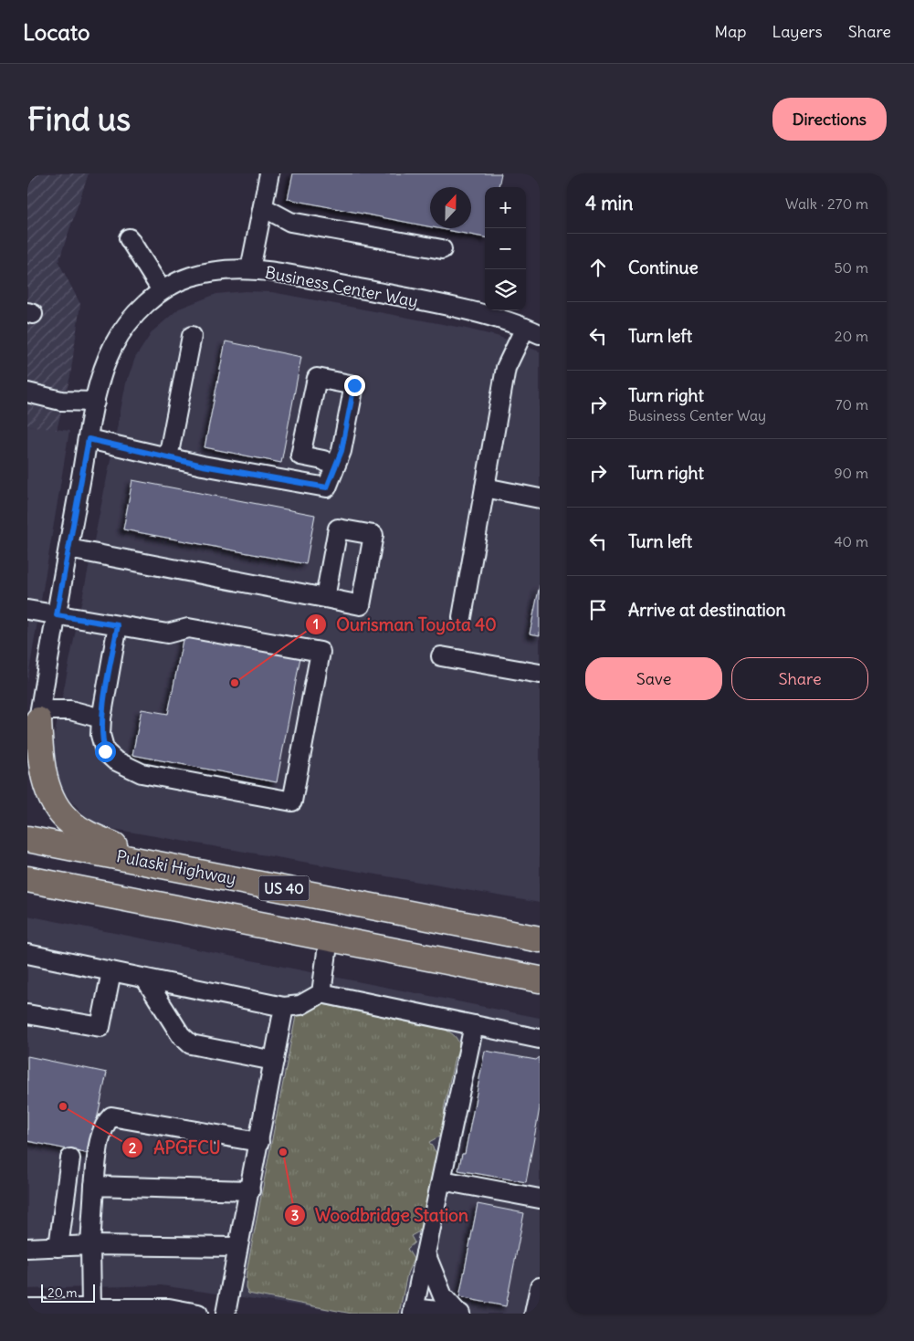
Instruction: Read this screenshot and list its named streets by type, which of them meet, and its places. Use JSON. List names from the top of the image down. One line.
{"streets":{"highway":["Pulaski Highway","US 40"],"street":["Business Center Way"]},"places":["Ourisman Toyota 40","APGFCU","Woodbridge Station"],"scale_bar":"20 m","north":"top","page":{"header":"Locato","nav":["Map","Layers","Share"],"buttons":["Directions",["Save","Share"]],"title":"Find us","heading":["4 min","Walk · 270 m"],"map_buttons":["+","−"],"list":[["Continue","50 m"],["Turn left","20 m"],["Turn right","Business Center Way","70 m"],["Turn right","90 m"],["Turn left","40 m"],"Arrive at destination"],"scale":"20 m"}}
